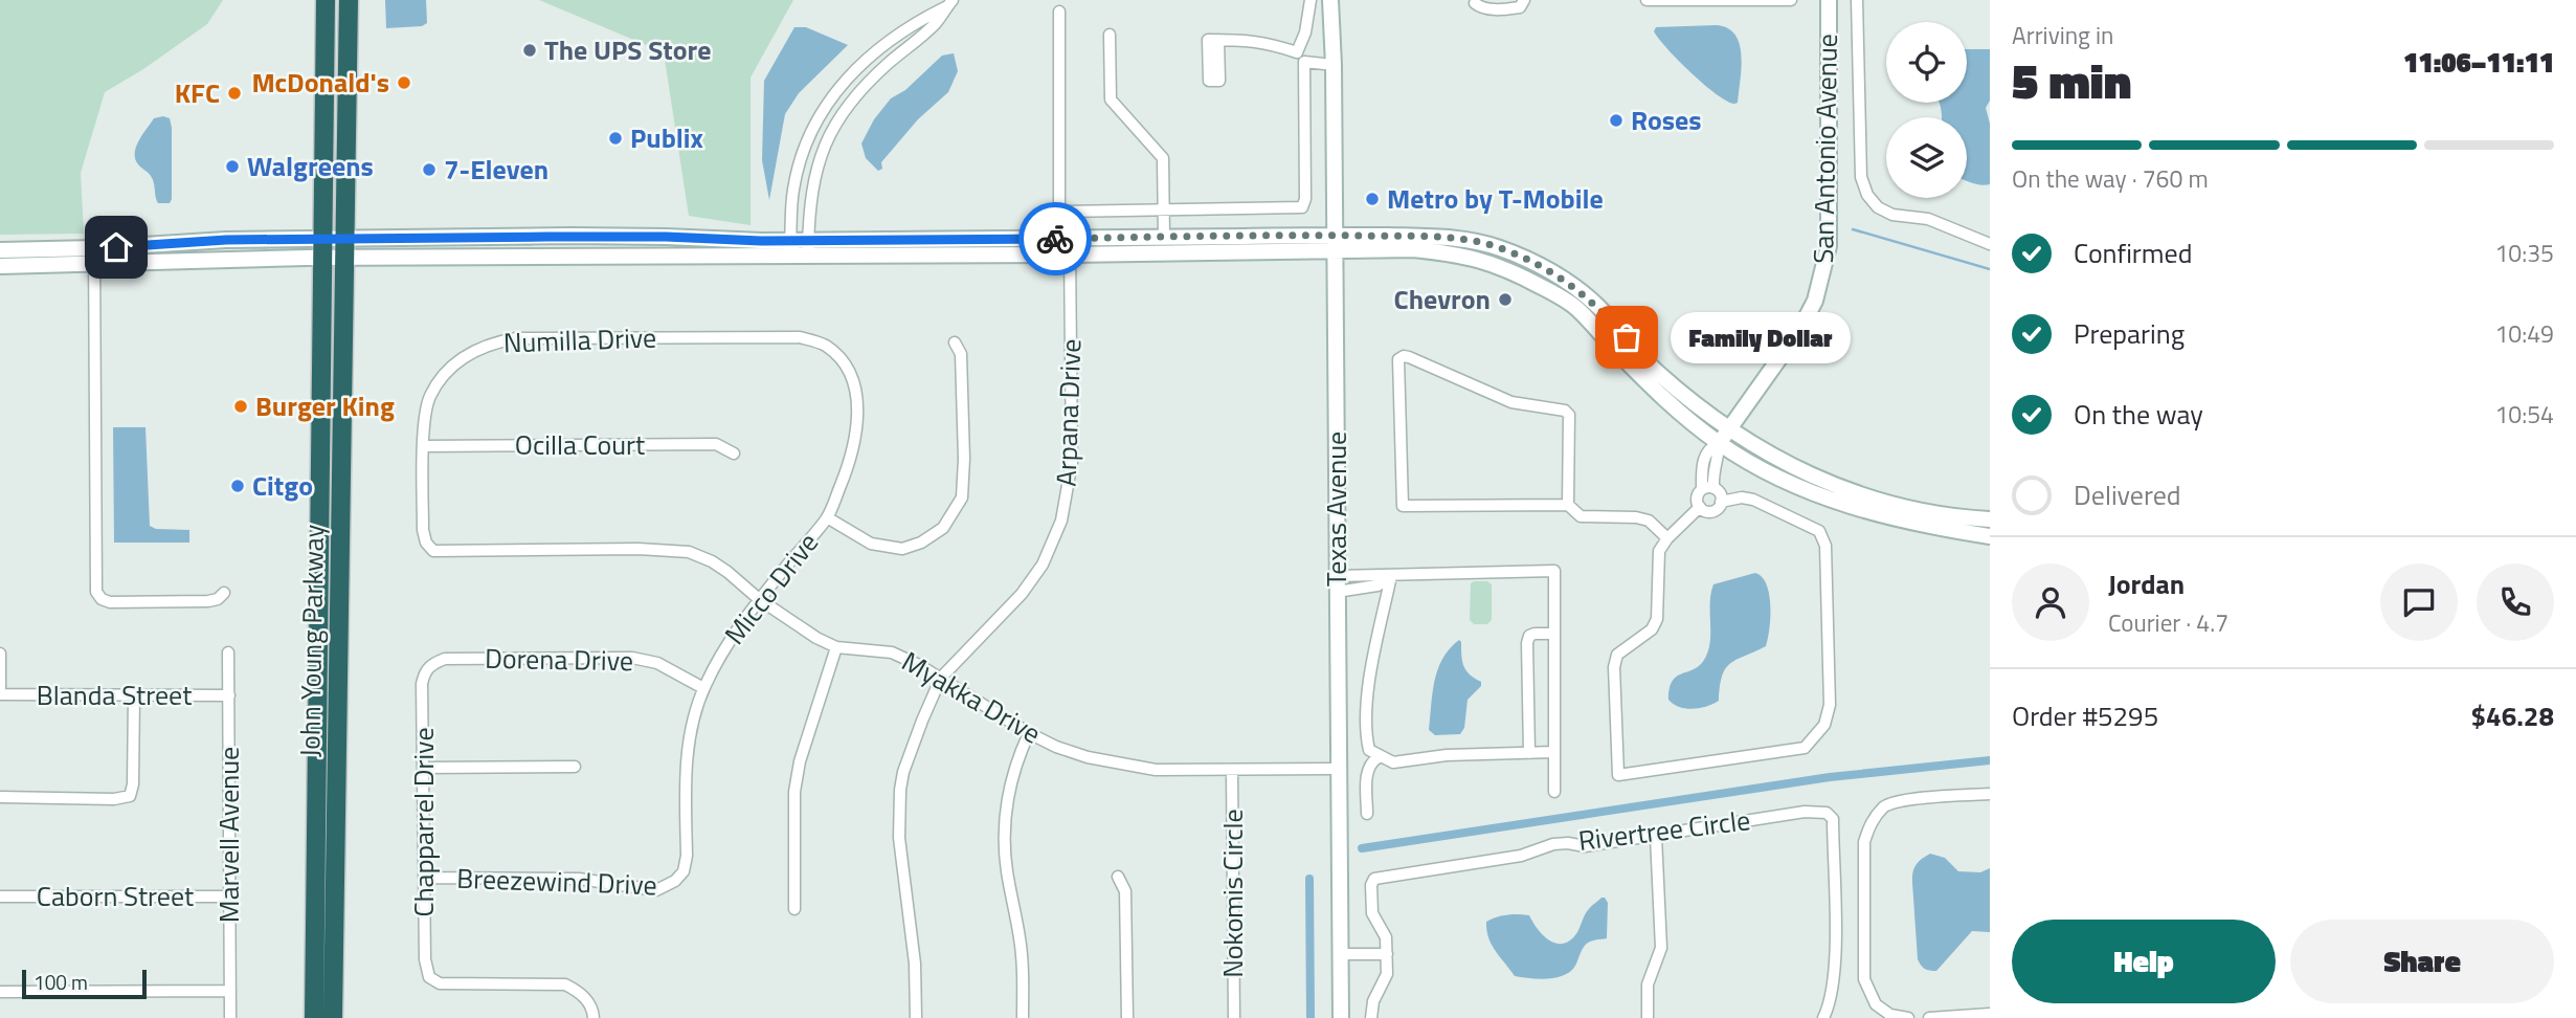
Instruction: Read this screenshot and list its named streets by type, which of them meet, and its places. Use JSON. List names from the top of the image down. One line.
{"streets":{"highway":["John Young Parkway"],"main road":["San Antonio Avenue","Texas Avenue"],"street":["Numilla Drive","Arpana Drive","Ocilla Court","Micco Drive","Dorena Drive","Blanda Street","Myakka Drive","Chapparrel Drive","Rivertree Circle","Marvell Avenue","Breezewind Drive","Nokomis Circle","Caborn Street"]},"crossings":[["Numilla Drive","Ocilla Court"],["Numilla Drive","Micco Drive"],["Numilla Drive","Myakka Drive"],["Arpana Drive","Myakka Drive"],["Texas Avenue","Myakka Drive"],["Micco Drive","Dorena Drive"],["Micco Drive","Myakka Drive"],["Micco Drive","Breezewind Drive"],["Dorena Drive","Chapparrel Drive"],["Blanda Street","Marvell Avenue"],["Myakka Drive","Nokomis Circle"],["Chapparrel Drive","Breezewind Drive"],["Marvell Avenue","Caborn Street"]],"places":["The UPS Store","McDonald's","KFC","Roses","Publix","Walgreens","7-Eleven","Metro by T-Mobile","Chevron","Family Dollar","Burger King","Citgo"],"scale_bar":"100 m","page":{"heading":["5 min","Arriving in","11:06–11:11"],"panel":["Jordan","Courier · 4.7","Order #5295","$46.28"],"bar":"On the way · 760 m","list":[["Confirmed","10:35"],["Preparing","10:49"],["On the way","10:54"],"Delivered"],"bubble":"Family Dollar","buttons":["Help","Share"],"scale":"100 m"}}
